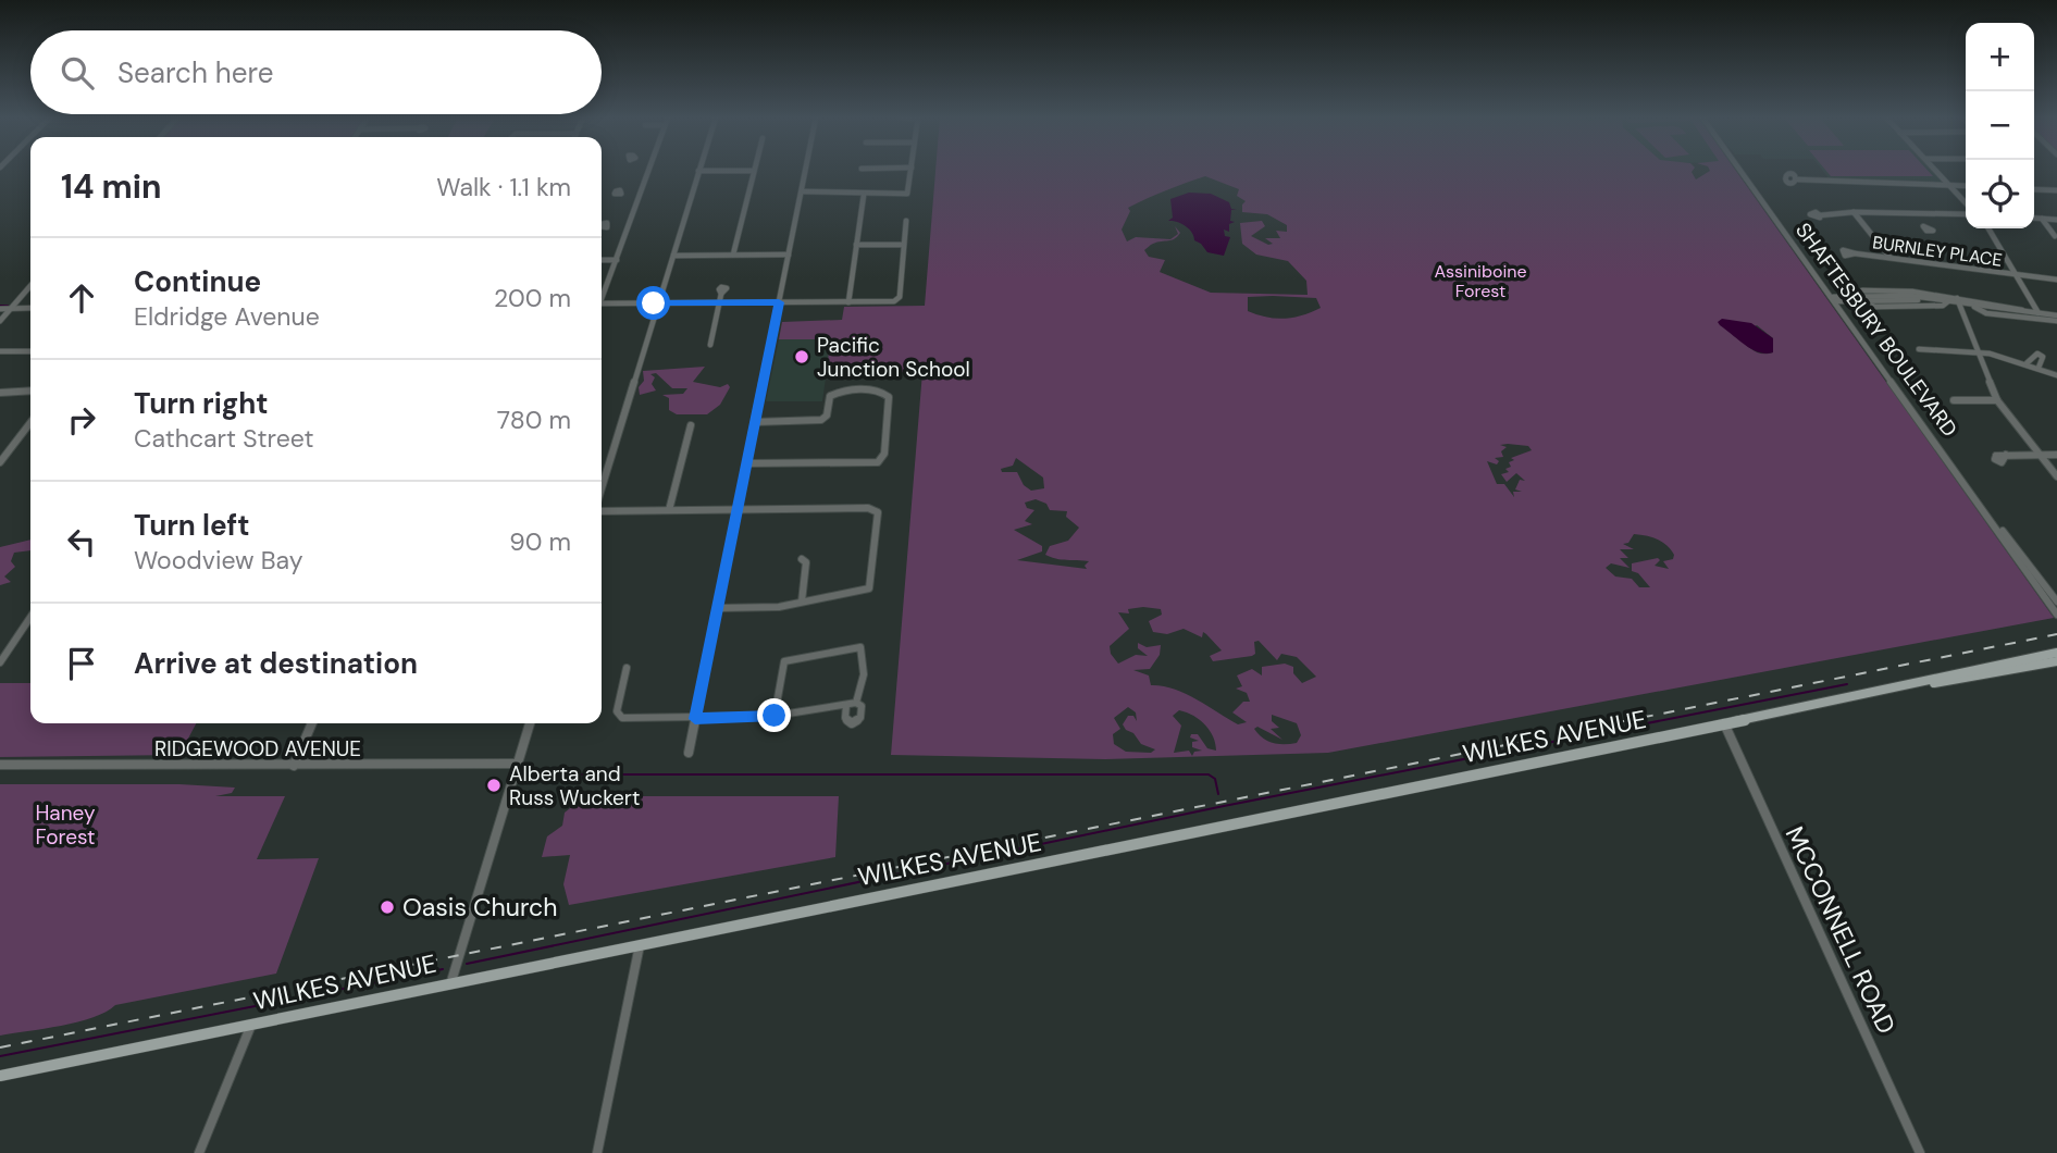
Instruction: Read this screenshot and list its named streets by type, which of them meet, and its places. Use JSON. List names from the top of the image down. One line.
{"streets":{"main road":["WILKES AVENUE"],"street":["BURNLEY PLACE","SHAFTESBURY BOULEVARD","RIDGEWOOD AVENUE","MCCONNELL ROAD"]},"crossings":[["WILKES AVENUE","MCCONNELL ROAD"]],"parks":["Assiniboine Forest","Haney Forest"],"places":["Pacific Junction School","Alberta and Russ Wuckert","Oasis Church"],"page":{"map_buttons":["+","−"],"search":"Search here","heading":["14 min","Walk · 1.1 km"],"list":[["Continue","Eldridge Avenue","200 m"],["Turn right","Cathcart Street","780 m"],["Turn left","Woodview Bay","90 m"],"Arrive at destination"]}}
